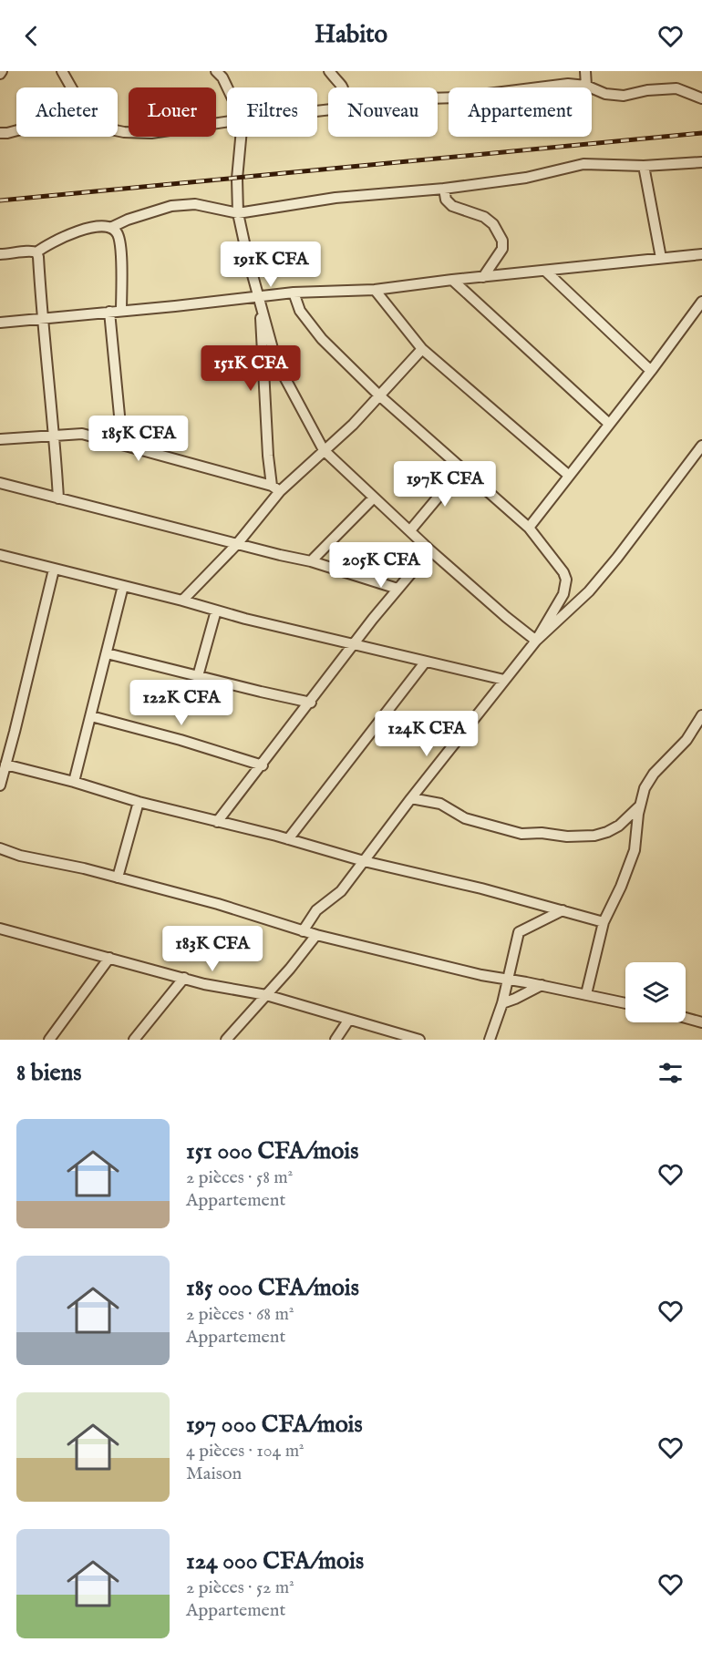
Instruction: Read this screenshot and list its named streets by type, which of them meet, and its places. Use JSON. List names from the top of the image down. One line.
{"page":{"header":"Habito","chip":["Acheter","Louer","Filtres","Nouveau","Appartement"],"price":["191K CFA","151K CFA","185K CFA","197K CFA","205K CFA","122K CFA","124K CFA","183K CFA"],"heading":"8 biens","list":[{"name":"151 000 CFA/mois","note":"2 pièces · 58 m² · Appartement"},{"name":"185 000 CFA/mois","note":"2 pièces · 68 m² · Appartement"},{"name":"197 000 CFA/mois","note":"4 pièces · 104 m² · Maison"},{"name":"124 000 CFA/mois","note":"2 pièces · 52 m² · Appartement"}]}}
